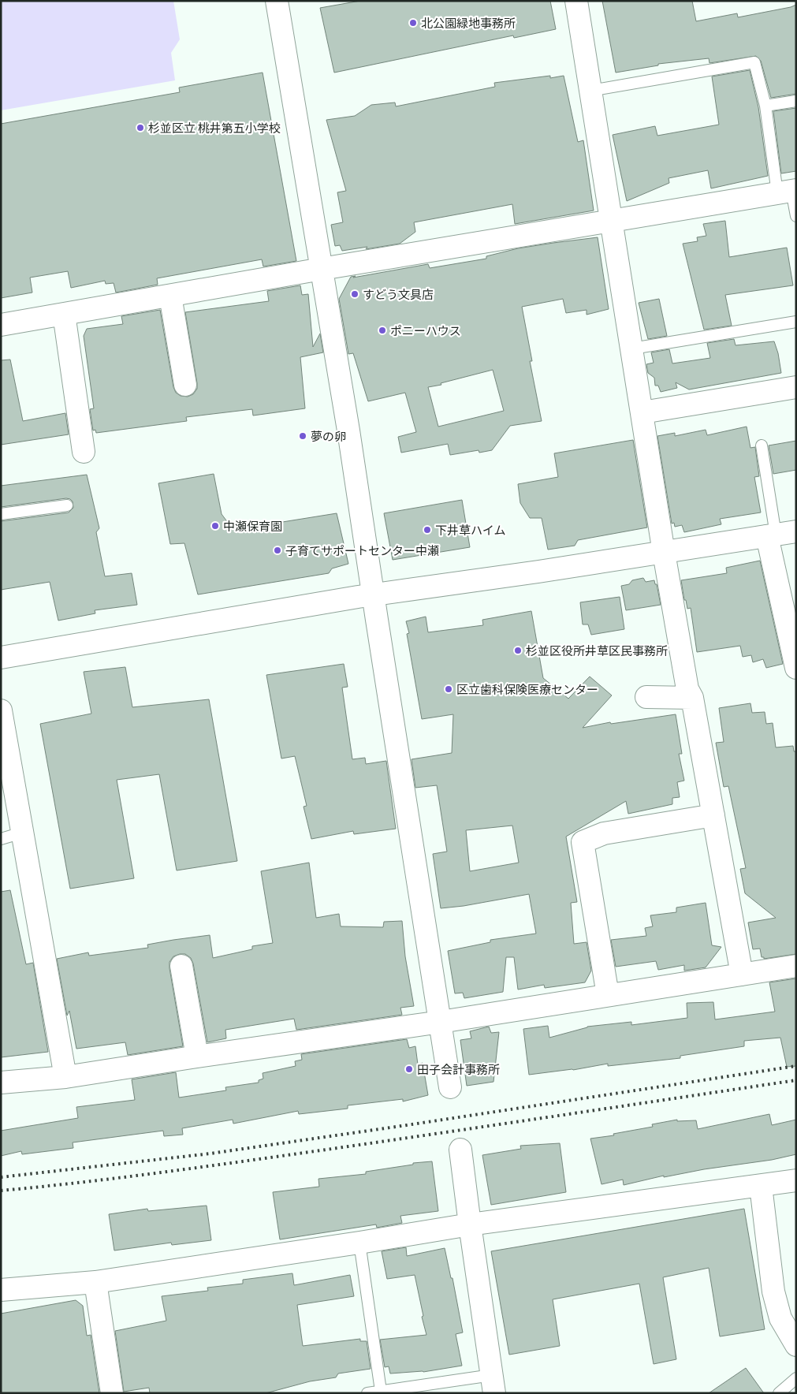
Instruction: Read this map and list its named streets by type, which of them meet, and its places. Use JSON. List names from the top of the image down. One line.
{"places":["北公園緑地事務所","杉並区立 桃井第五小学校","すどう文具店","ポニーハウス","夢の卵","中瀬保育園","下井草ハイム","子育てサポートセンター中瀬","杉並区役所井草区民事務所","区立歯科保険医療センター","田子会計事務所"]}
